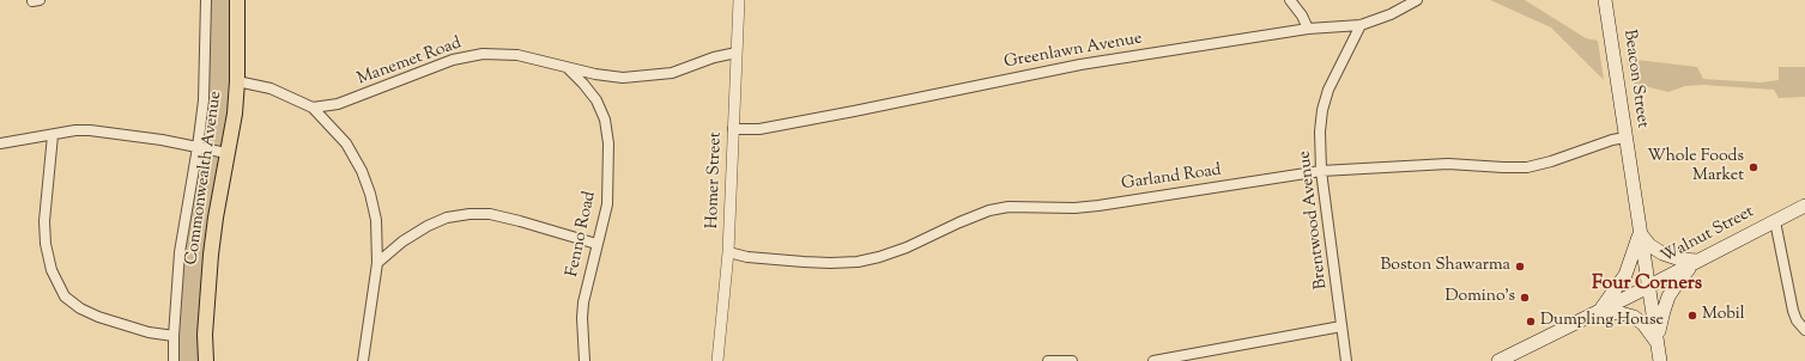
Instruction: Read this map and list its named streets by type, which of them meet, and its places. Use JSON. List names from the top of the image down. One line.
{"streets":{"main road":["Beacon Street","Commonwealth Avenue","Walnut Street"],"street":["Greenlawn Avenue","Manemet Road","Garland Road","Homer Street","Brentwood Avenue","Fenno Road"]},"crossings":[["Greenlawn Avenue","Homer Street"],["Greenlawn Avenue","Brentwood Avenue"],["Manemet Road","Homer Street"],["Manemet Road","Fenno Road"],["Beacon Street","Garland Road"],["Beacon Street","Walnut Street"],["Garland Road","Homer Street"],["Garland Road","Brentwood Avenue"]],"districts":["Four Corners"],"places":["Whole Foods Market","Boston Shawarma","Domino's","Mobil","Dumpling House"]}
